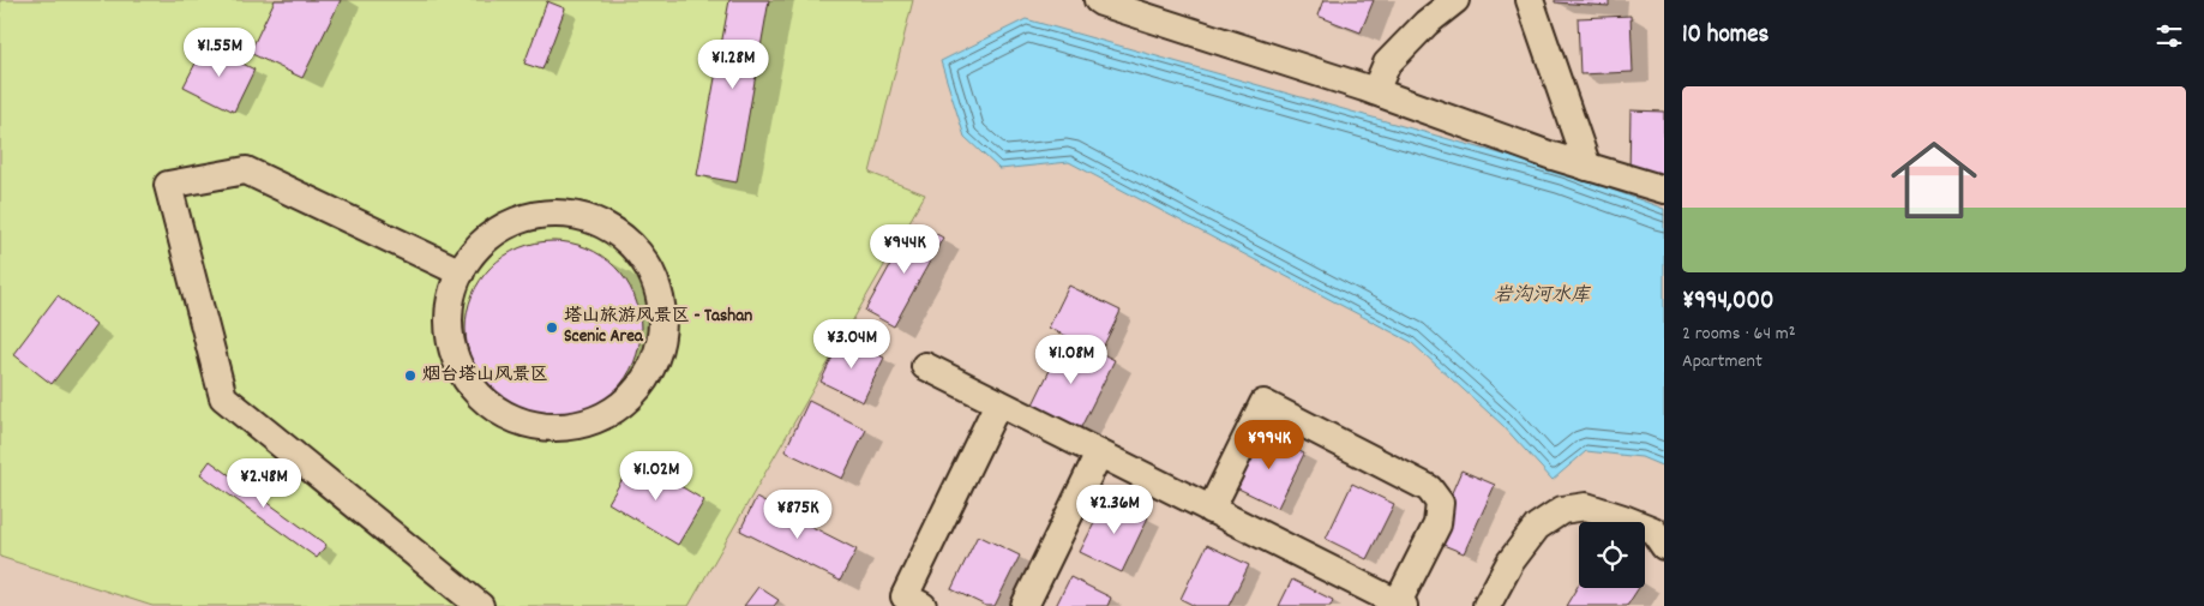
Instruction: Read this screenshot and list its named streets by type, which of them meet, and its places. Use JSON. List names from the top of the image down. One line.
{"water":["岩沟河水库"],"places":["塔山旅游风景区 - Tashan Scenic Area","烟台塔山风景区"],"page":{"heading":"10 homes","price":["¥1.55M","¥1.28M","¥944K","¥3.04M","¥1.08M","¥994K","¥1.02M","¥2.48M","¥2.36M","¥875K"],"list":[{"name":"¥994,000","note":"2 rooms · 64 m² · Apartment"}]}}
